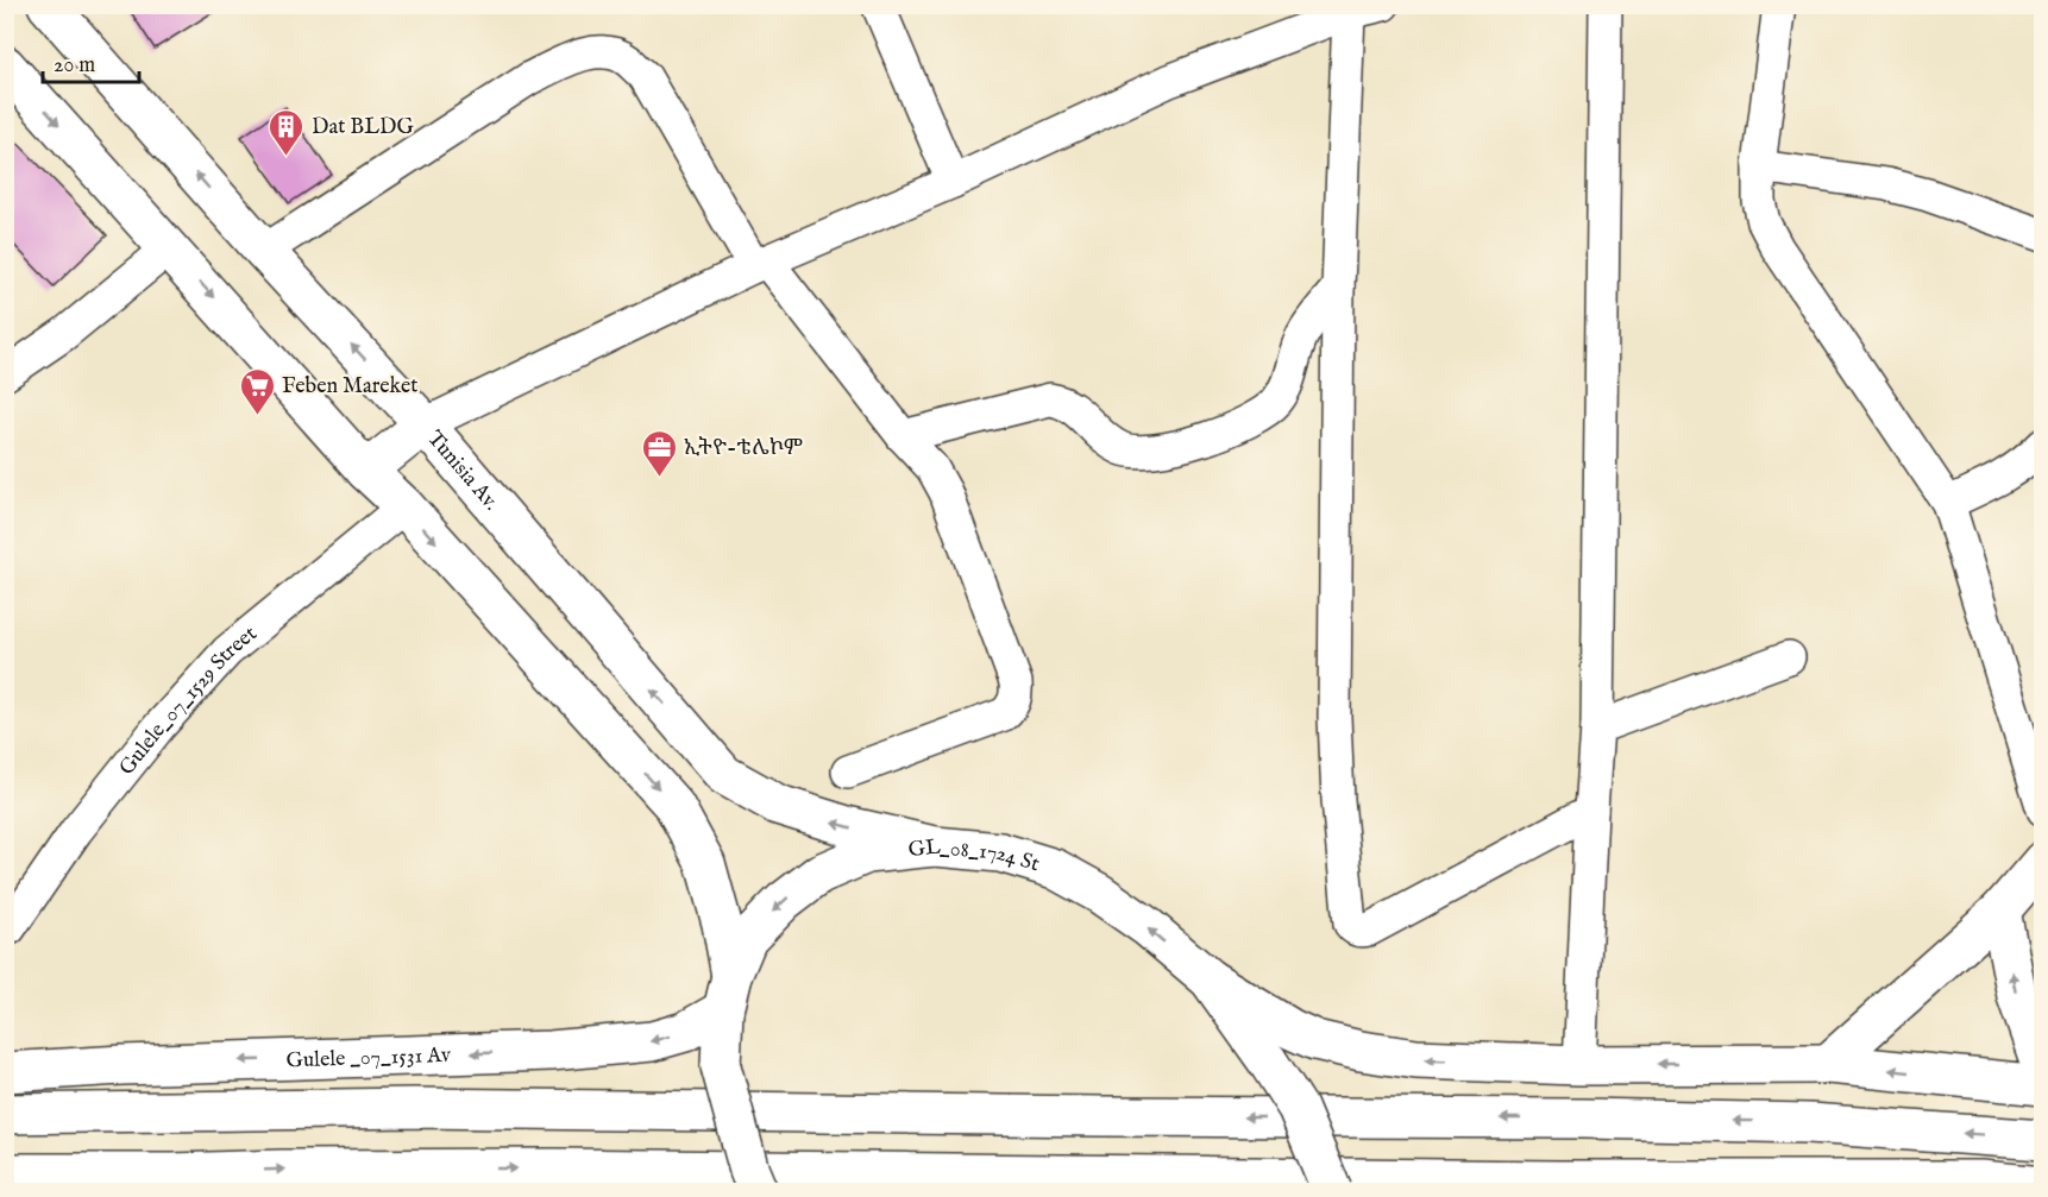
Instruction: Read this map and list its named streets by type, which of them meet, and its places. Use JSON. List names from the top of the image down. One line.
{"streets":{"main road":["Tunisia Av.","GL_08_1724 St","Gulele _07_1531 Av"],"street":["Gulele_07_1529 Street"]},"crossings":[["Tunisia Av.","GL_08_1724 St"],["GL_08_1724 St","Gulele _07_1531 Av"]],"places":{"building":["Dat BLDG"],"supermarket":["Feben Mareket"],"office":["ኢትዮ-ቴሌኮም"]},"scale_bar":"20 m"}
